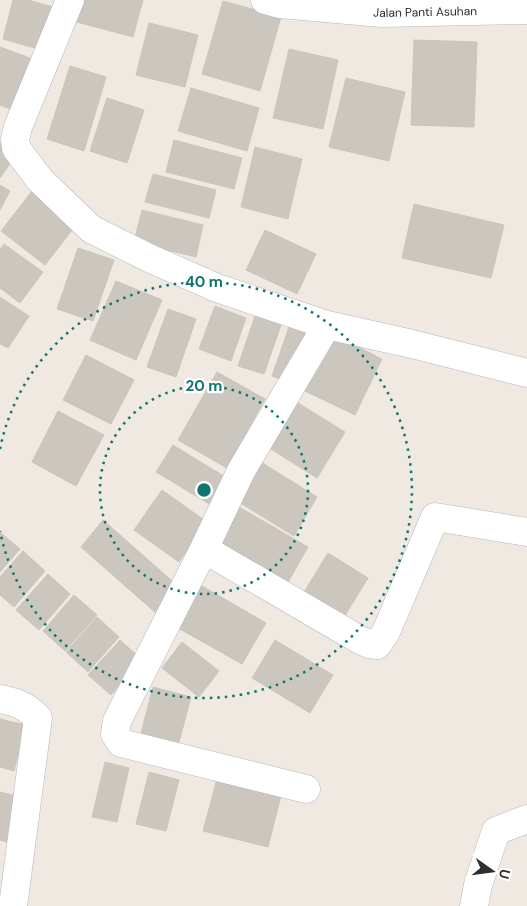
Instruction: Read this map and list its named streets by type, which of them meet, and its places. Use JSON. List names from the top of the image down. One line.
{"streets":{"street":["Jalan Panti Asuhan"]},"north":"right","rings":["40 m","20 m"]}
